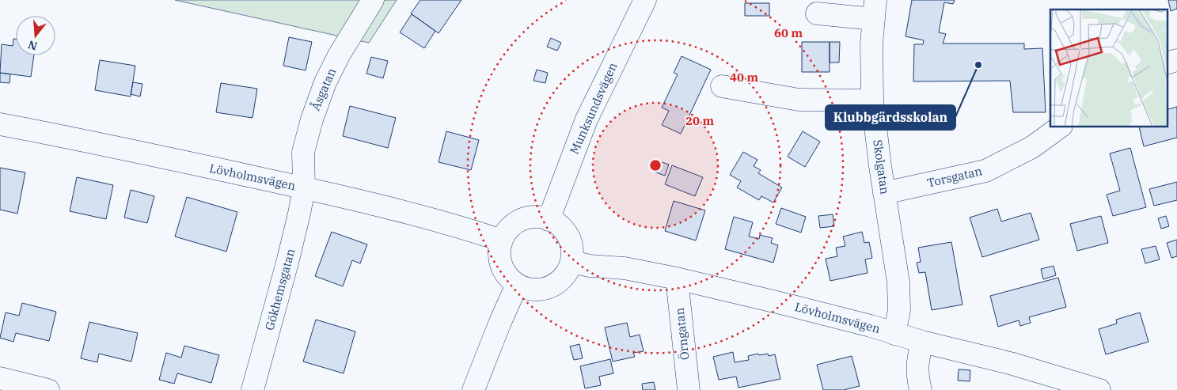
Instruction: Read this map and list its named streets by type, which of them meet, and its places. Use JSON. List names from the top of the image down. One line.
{"streets":{"street":["Åsgatan","Munksundsvägen","Skolgatan","Lövholmsvägen","Torsgatan","Gökhemsgatan","Örngatan"]},"crossings":[["Åsgatan","Lövholmsvägen"],["Åsgatan","Gökhemsgatan"],["Munksundsvägen","Lövholmsvägen"],["Skolgatan","Lövholmsvägen"],["Skolgatan","Torsgatan"],["Lövholmsvägen","Gökhemsgatan"],["Lövholmsvägen","Örngatan"]],"places":["Klubbgärdsskolan"],"north":"bottom","rings":["60 m","40 m","20 m"]}
